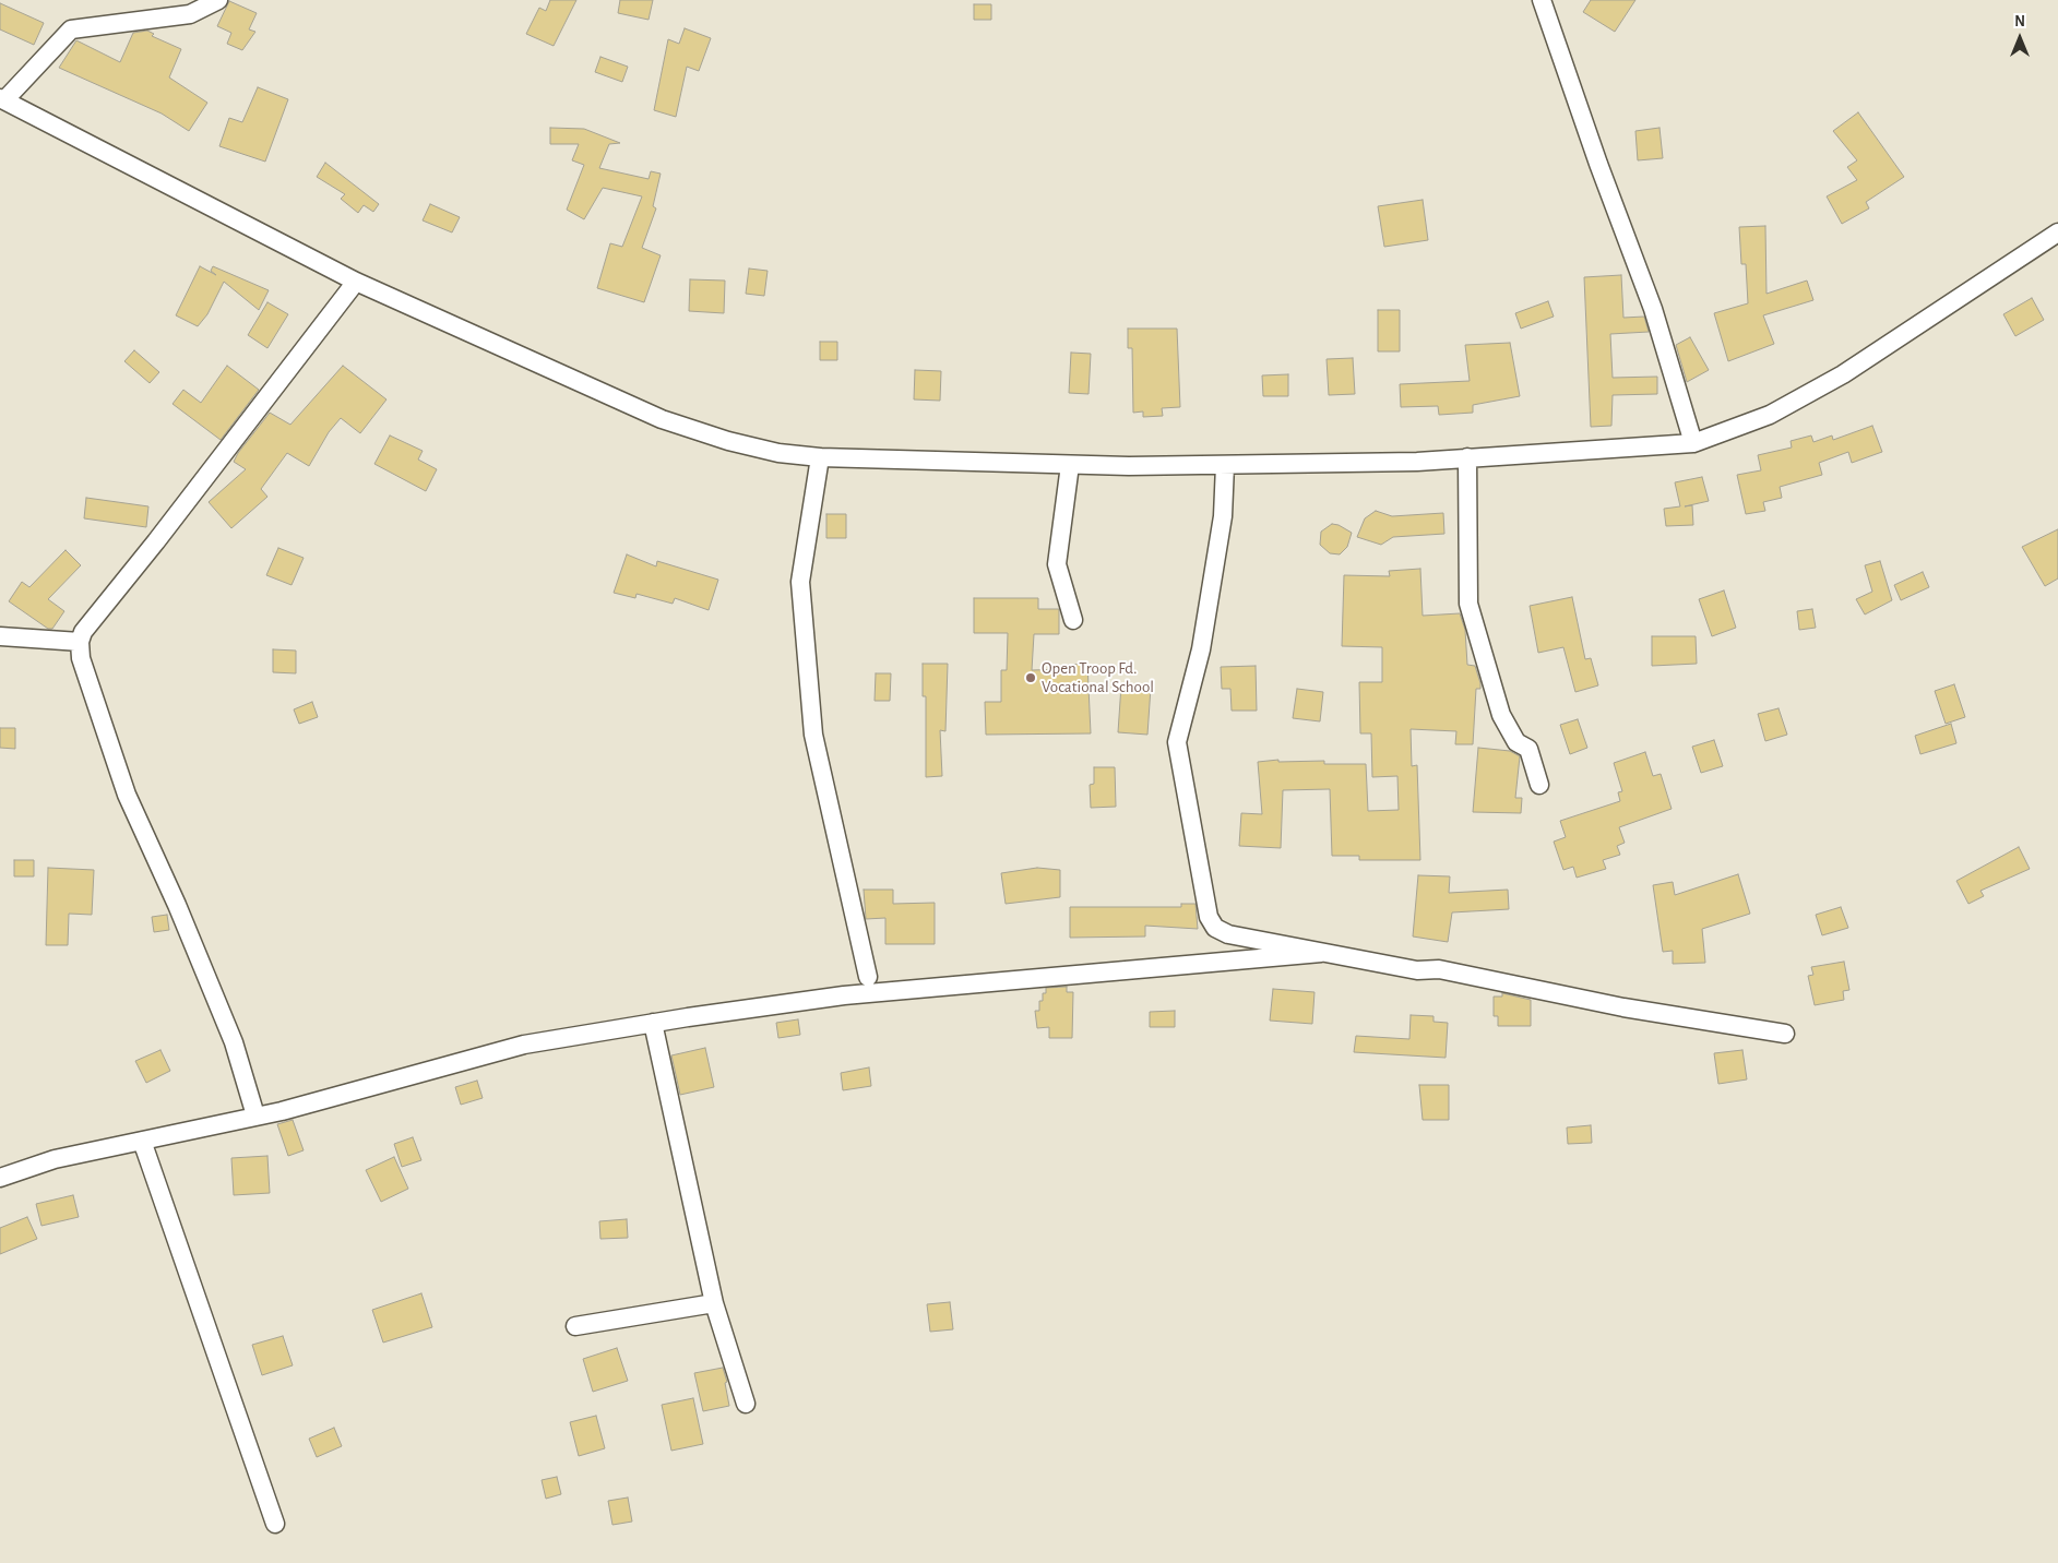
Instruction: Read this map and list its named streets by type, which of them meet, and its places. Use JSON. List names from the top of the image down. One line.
{"places":["Open Troop Fd. Vocational School"],"north":"top"}
